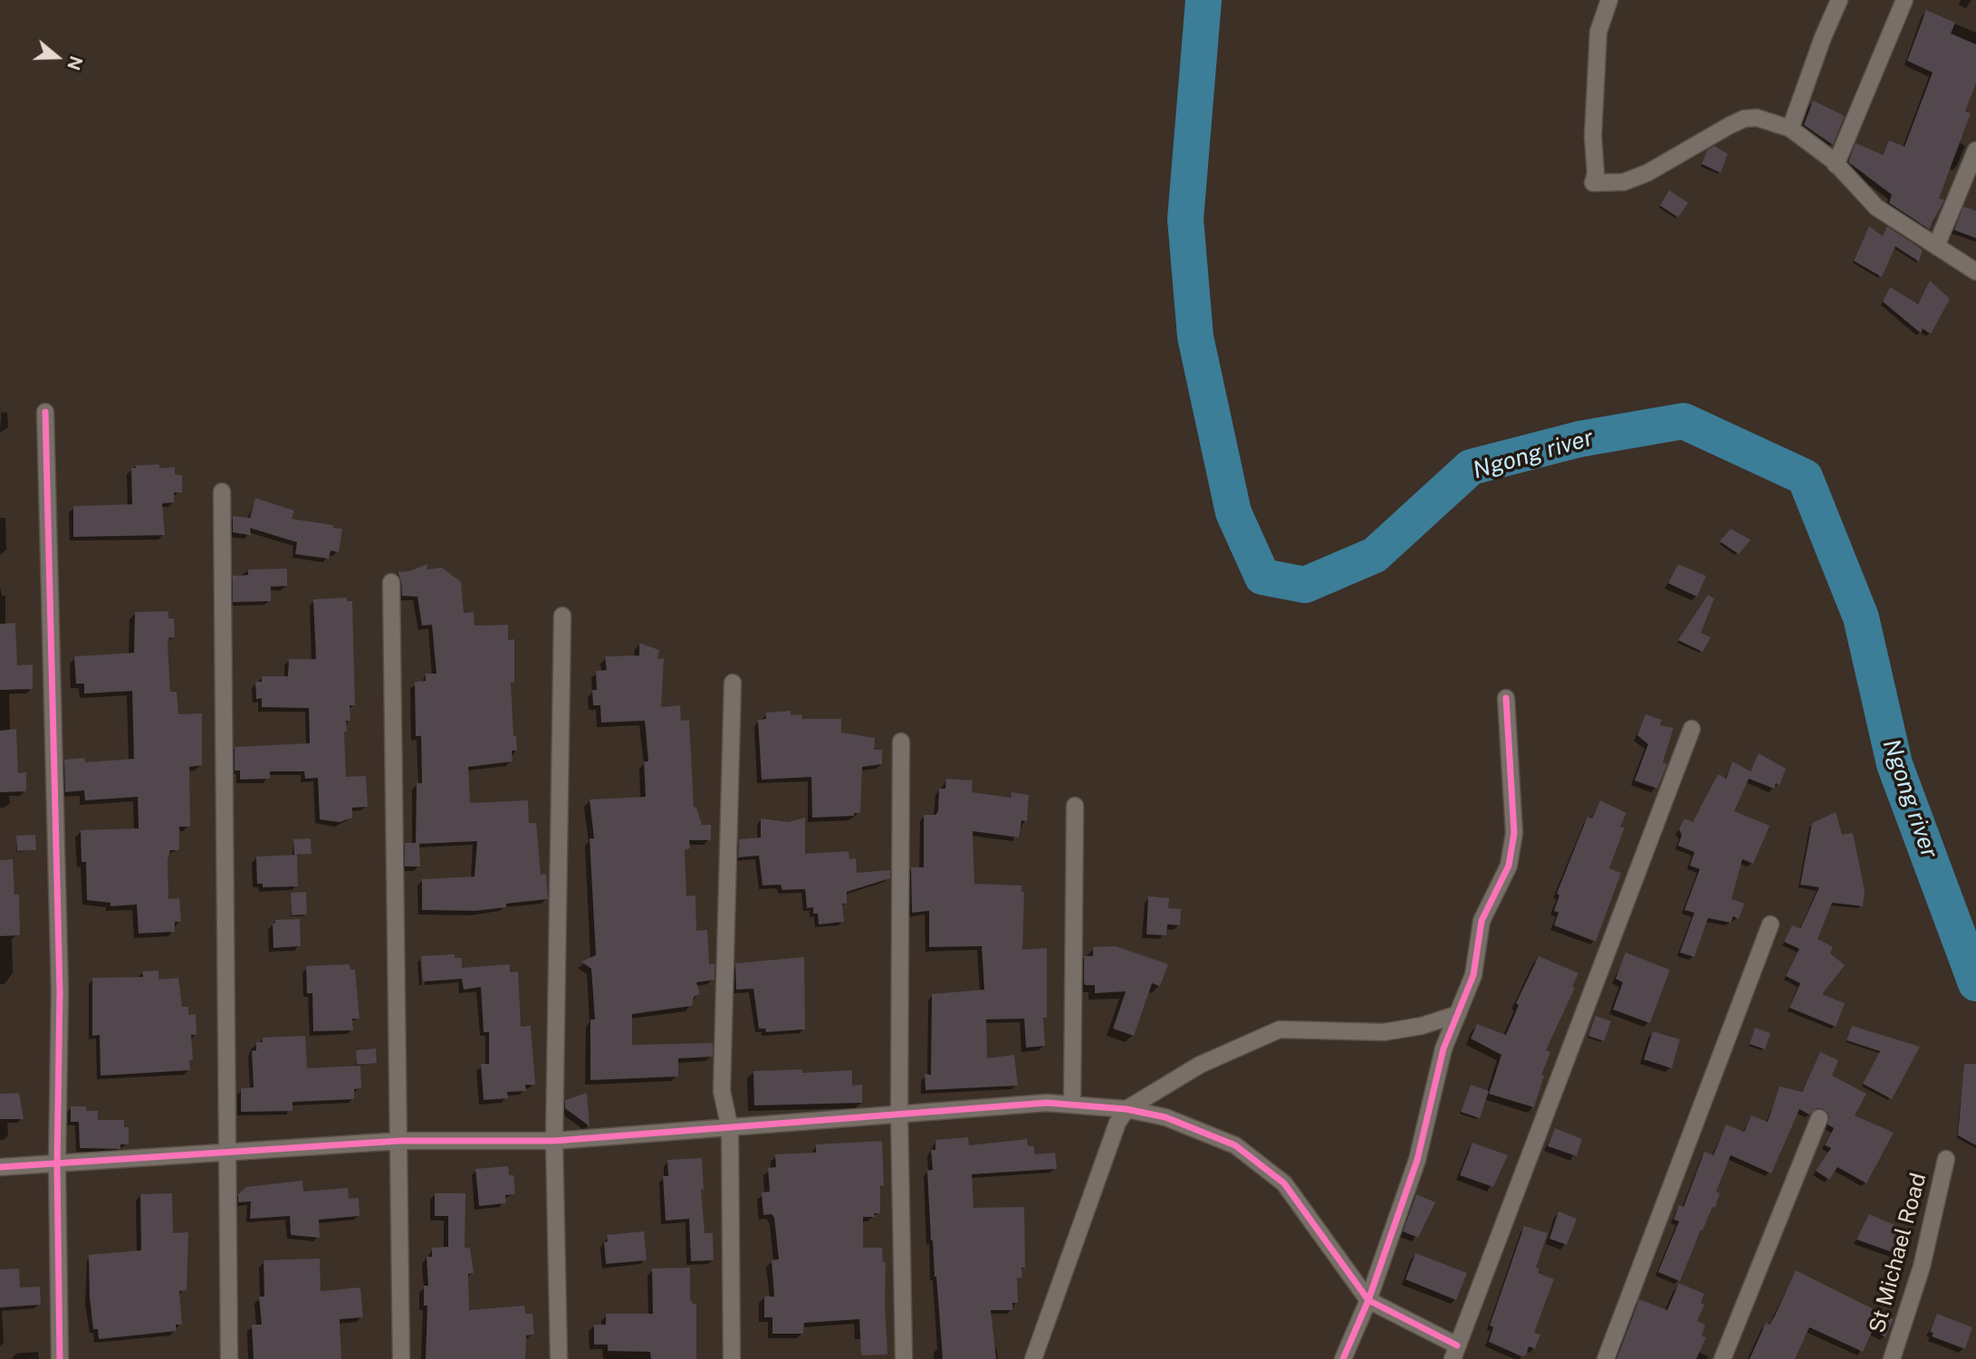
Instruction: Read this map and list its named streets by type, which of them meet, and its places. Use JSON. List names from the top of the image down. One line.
{"streets":{"street":["St Michael Road"]},"water":["Ngong river"],"north":"right"}
